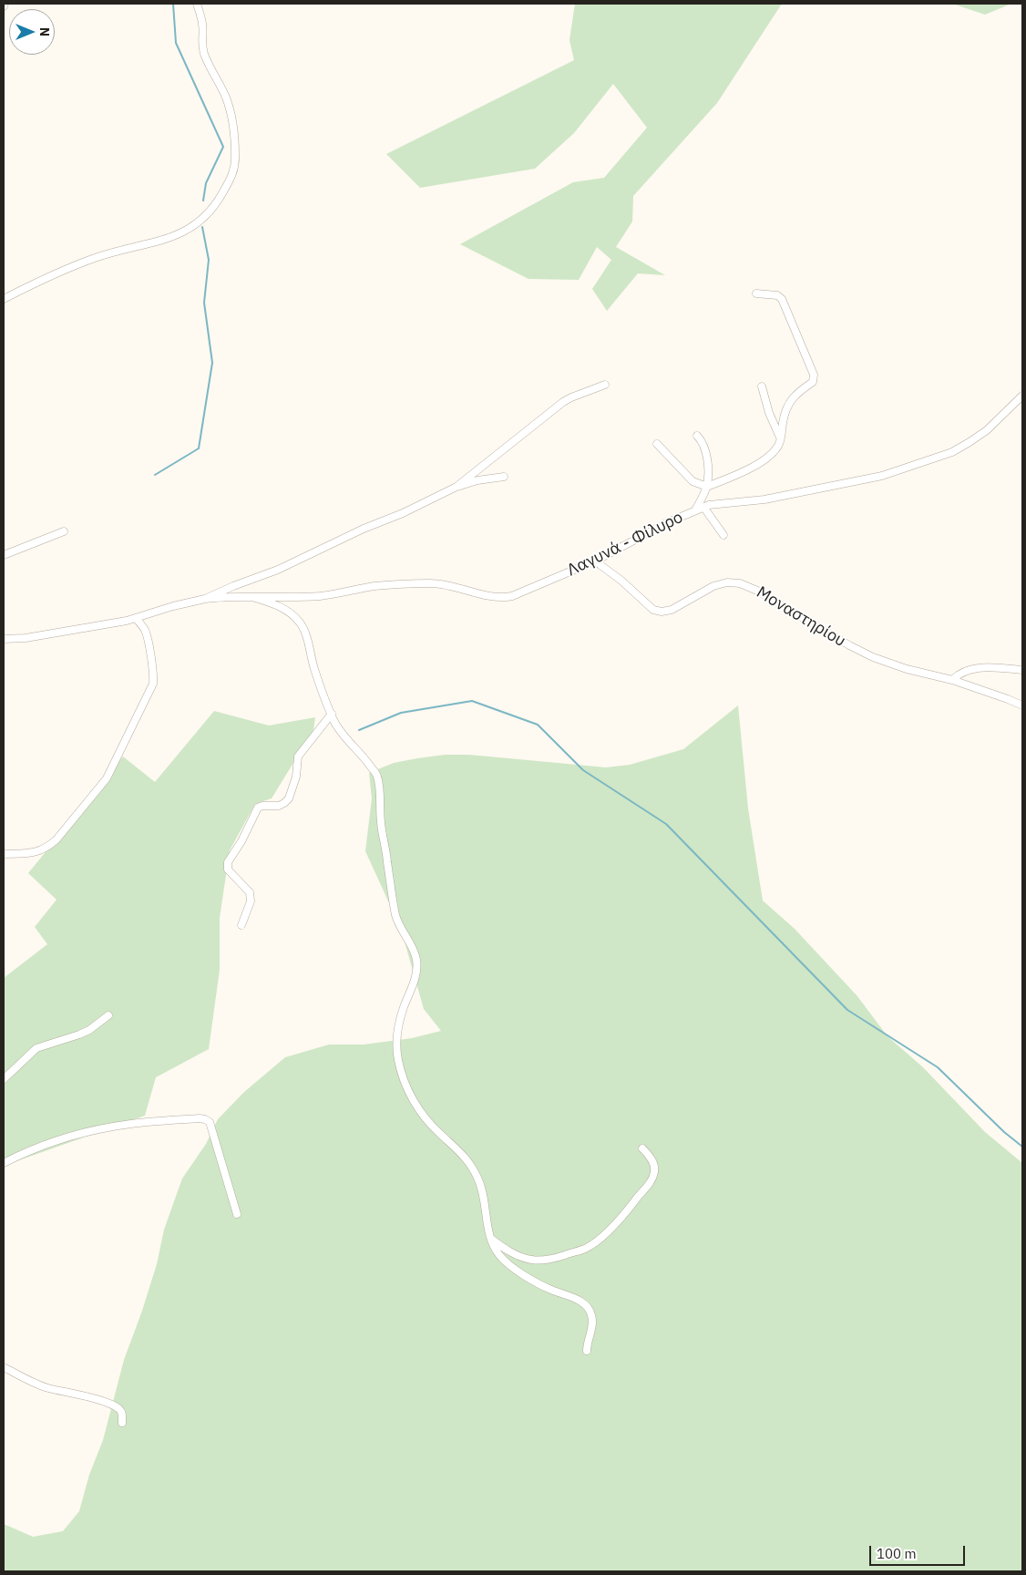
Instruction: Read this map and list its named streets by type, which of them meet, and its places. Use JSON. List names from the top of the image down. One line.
{"streets":{"street":["Λαγυνά - Φίλυρο","Μοναστηρίου"]},"crossings":[["Λαγυνά - Φίλυρο","Μοναστηρίου"]],"scale_bar":"100 m","north":"right"}
